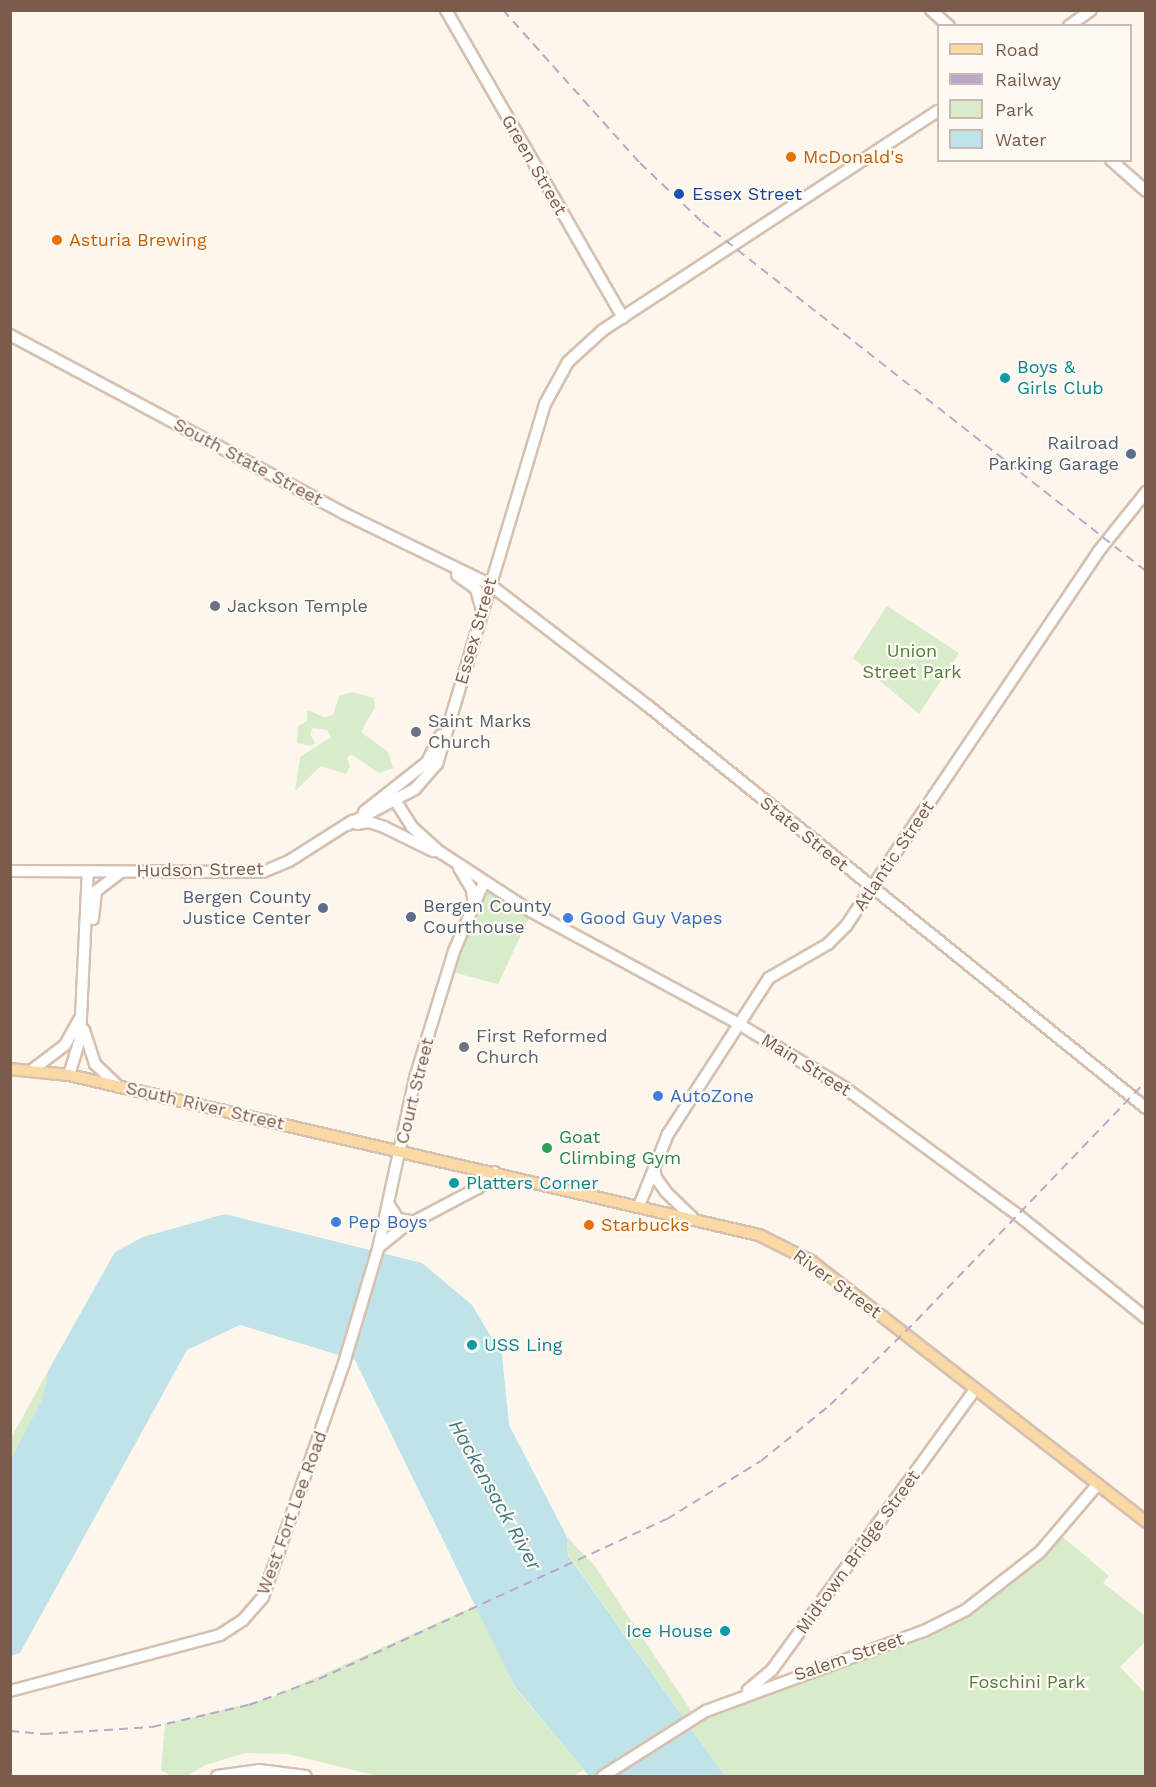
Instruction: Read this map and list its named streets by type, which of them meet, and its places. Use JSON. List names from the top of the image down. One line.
{"streets":{"main road":["Green Street","South State Street","Essex Street","State Street","Atlantic Street","Hudson Street","Main Street","Court Street","South River Street","River Street","West Fort Lee Road","Midtown Bridge Street","Salem Street"]},"crossings":[["Green Street","Essex Street"],["South State Street","Essex Street"],["South State Street","State Street"],["Essex Street","State Street"],["Essex Street","Hudson Street"],["Essex Street","Main Street"],["State Street","Atlantic Street"],["Atlantic Street","Main Street"],["Atlantic Street","River Street"],["Hudson Street","Main Street"],["Main Street","Court Street"],["Court Street","South River Street"],["Court Street","River Street"],["Court Street","West Fort Lee Road"],["South River Street","River Street"],["River Street","Midtown Bridge Street"],["River Street","Salem Street"],["Midtown Bridge Street","Salem Street"]],"water":["Hackensack River"],"parks":["Union Street Park","Foschini Park"],"places":["McDonald's","Essex Street","Asturia Brewing","Boys & Girls Club","Railroad Parking Garage","Jackson Temple","Saint Marks Church","Bergen County Justice Center","Bergen County Courthouse","Good Guy Vapes","First Reformed Church","AutoZone","Goat Climbing Gym","Platters Corner","Pep Boys","Starbucks","USS Ling","Ice House"],"legend":["Road","Railway","Park","Water"]}
